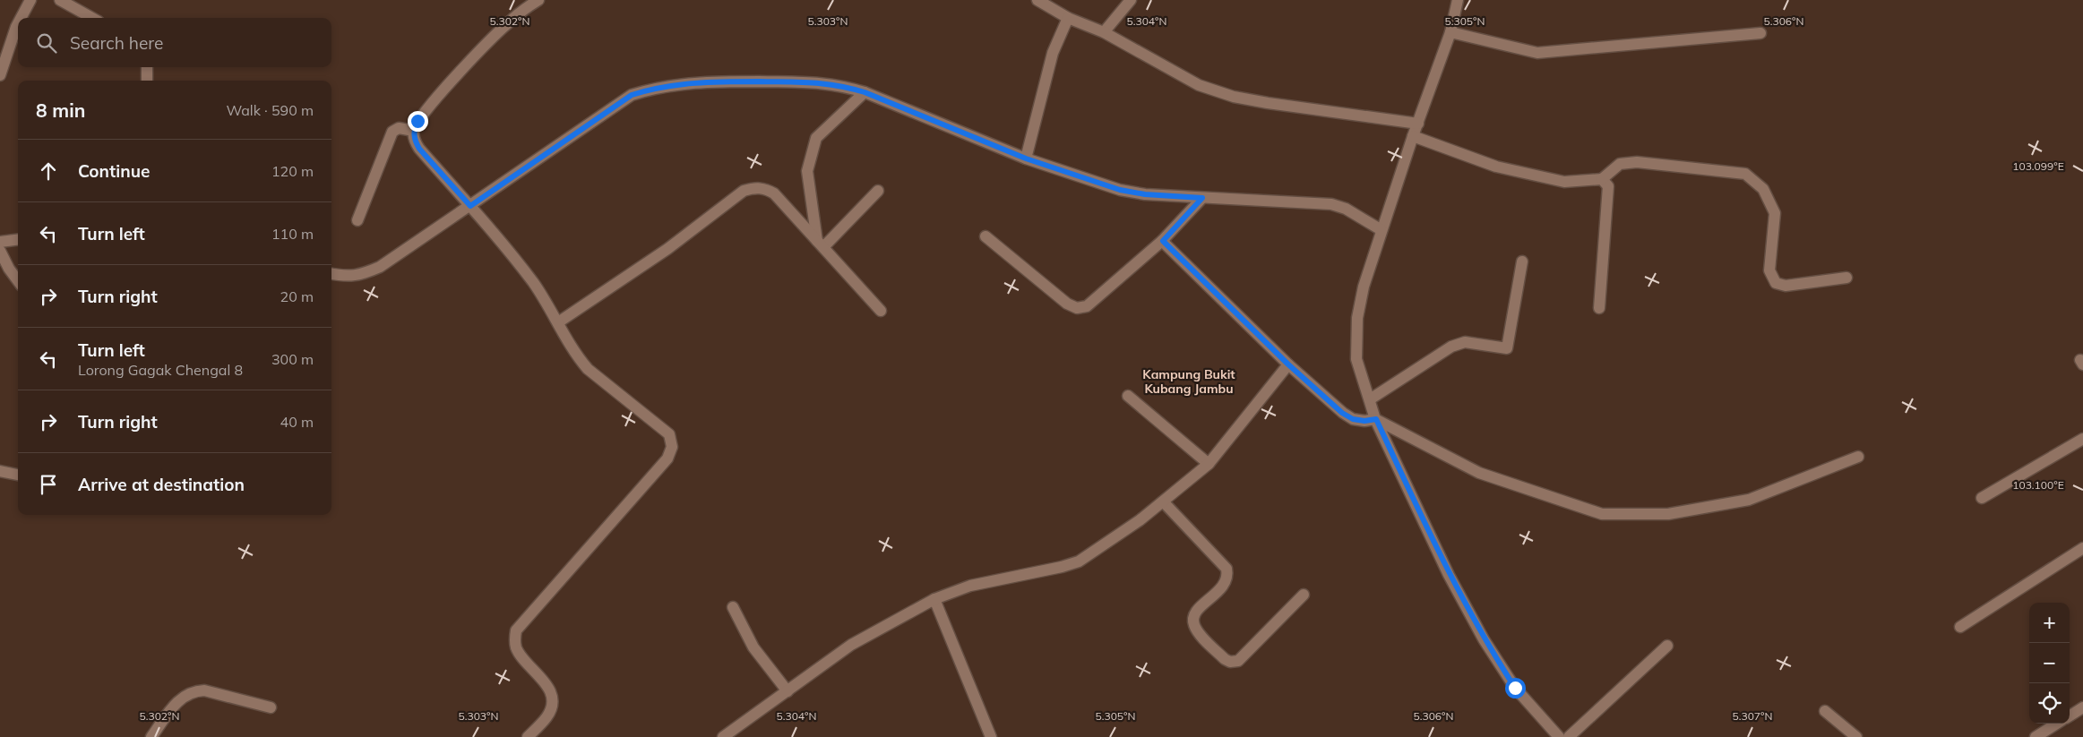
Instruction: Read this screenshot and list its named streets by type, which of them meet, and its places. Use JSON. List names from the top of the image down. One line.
{"districts":["Kampung Bukit Kubang Jambu"],"page":{"search":"Search here","heading":["8 min","Walk · 590 m"],"list":[["Continue","120 m"],["Turn left","110 m"],["Turn right","20 m"],["Turn left","Lorong Gagak Chengal 8","300 m"],["Turn right","40 m"],"Arrive at destination"],"map_buttons":["+","−"]},"coordinates":["5.302°N","5.303°N","5.304°N","5.305°N","5.306°N","103.099°E","103.100°E","5.307°N"]}
